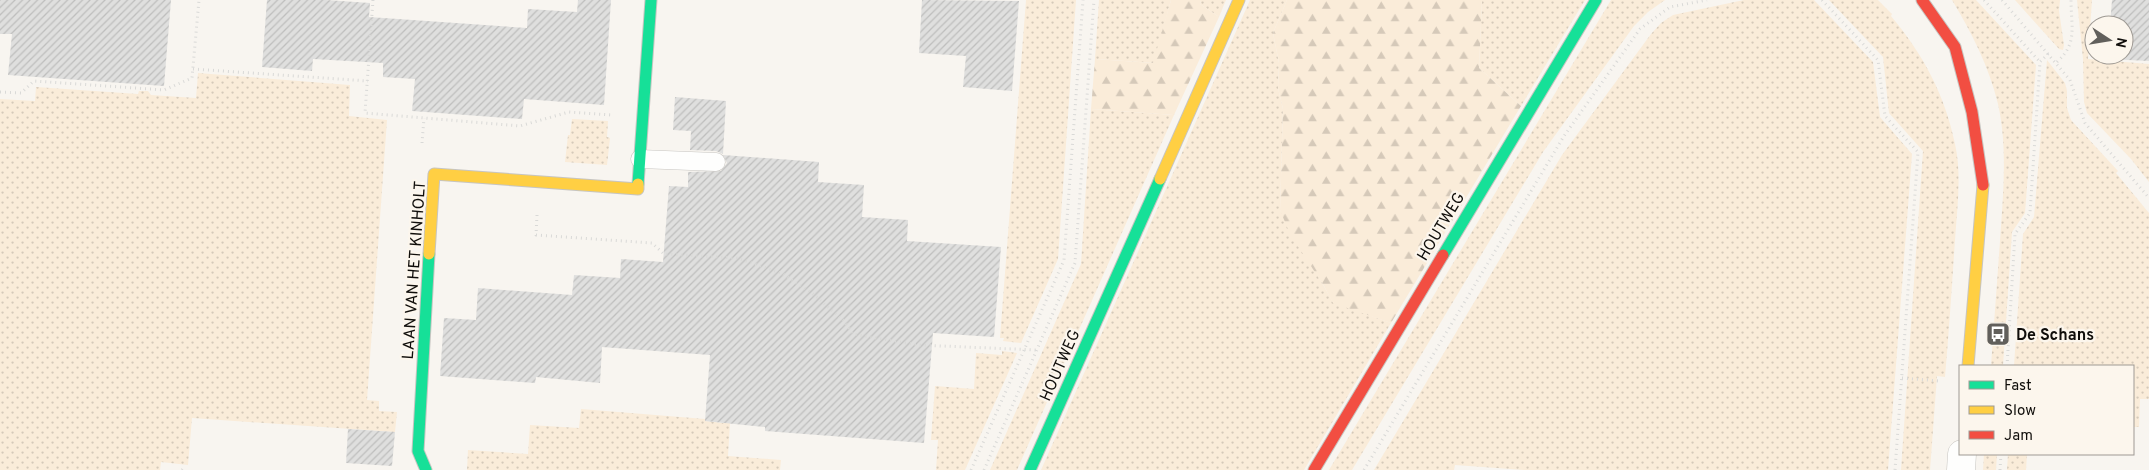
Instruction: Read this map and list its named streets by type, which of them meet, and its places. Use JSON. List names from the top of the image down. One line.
{"streets":{"street":["HOUTWEG","LAAN VAN HET KINHOLT"]},"places":{"bus stop":["De Schans"]},"legend":["Fast","Slow","Jam"],"north":"right"}
